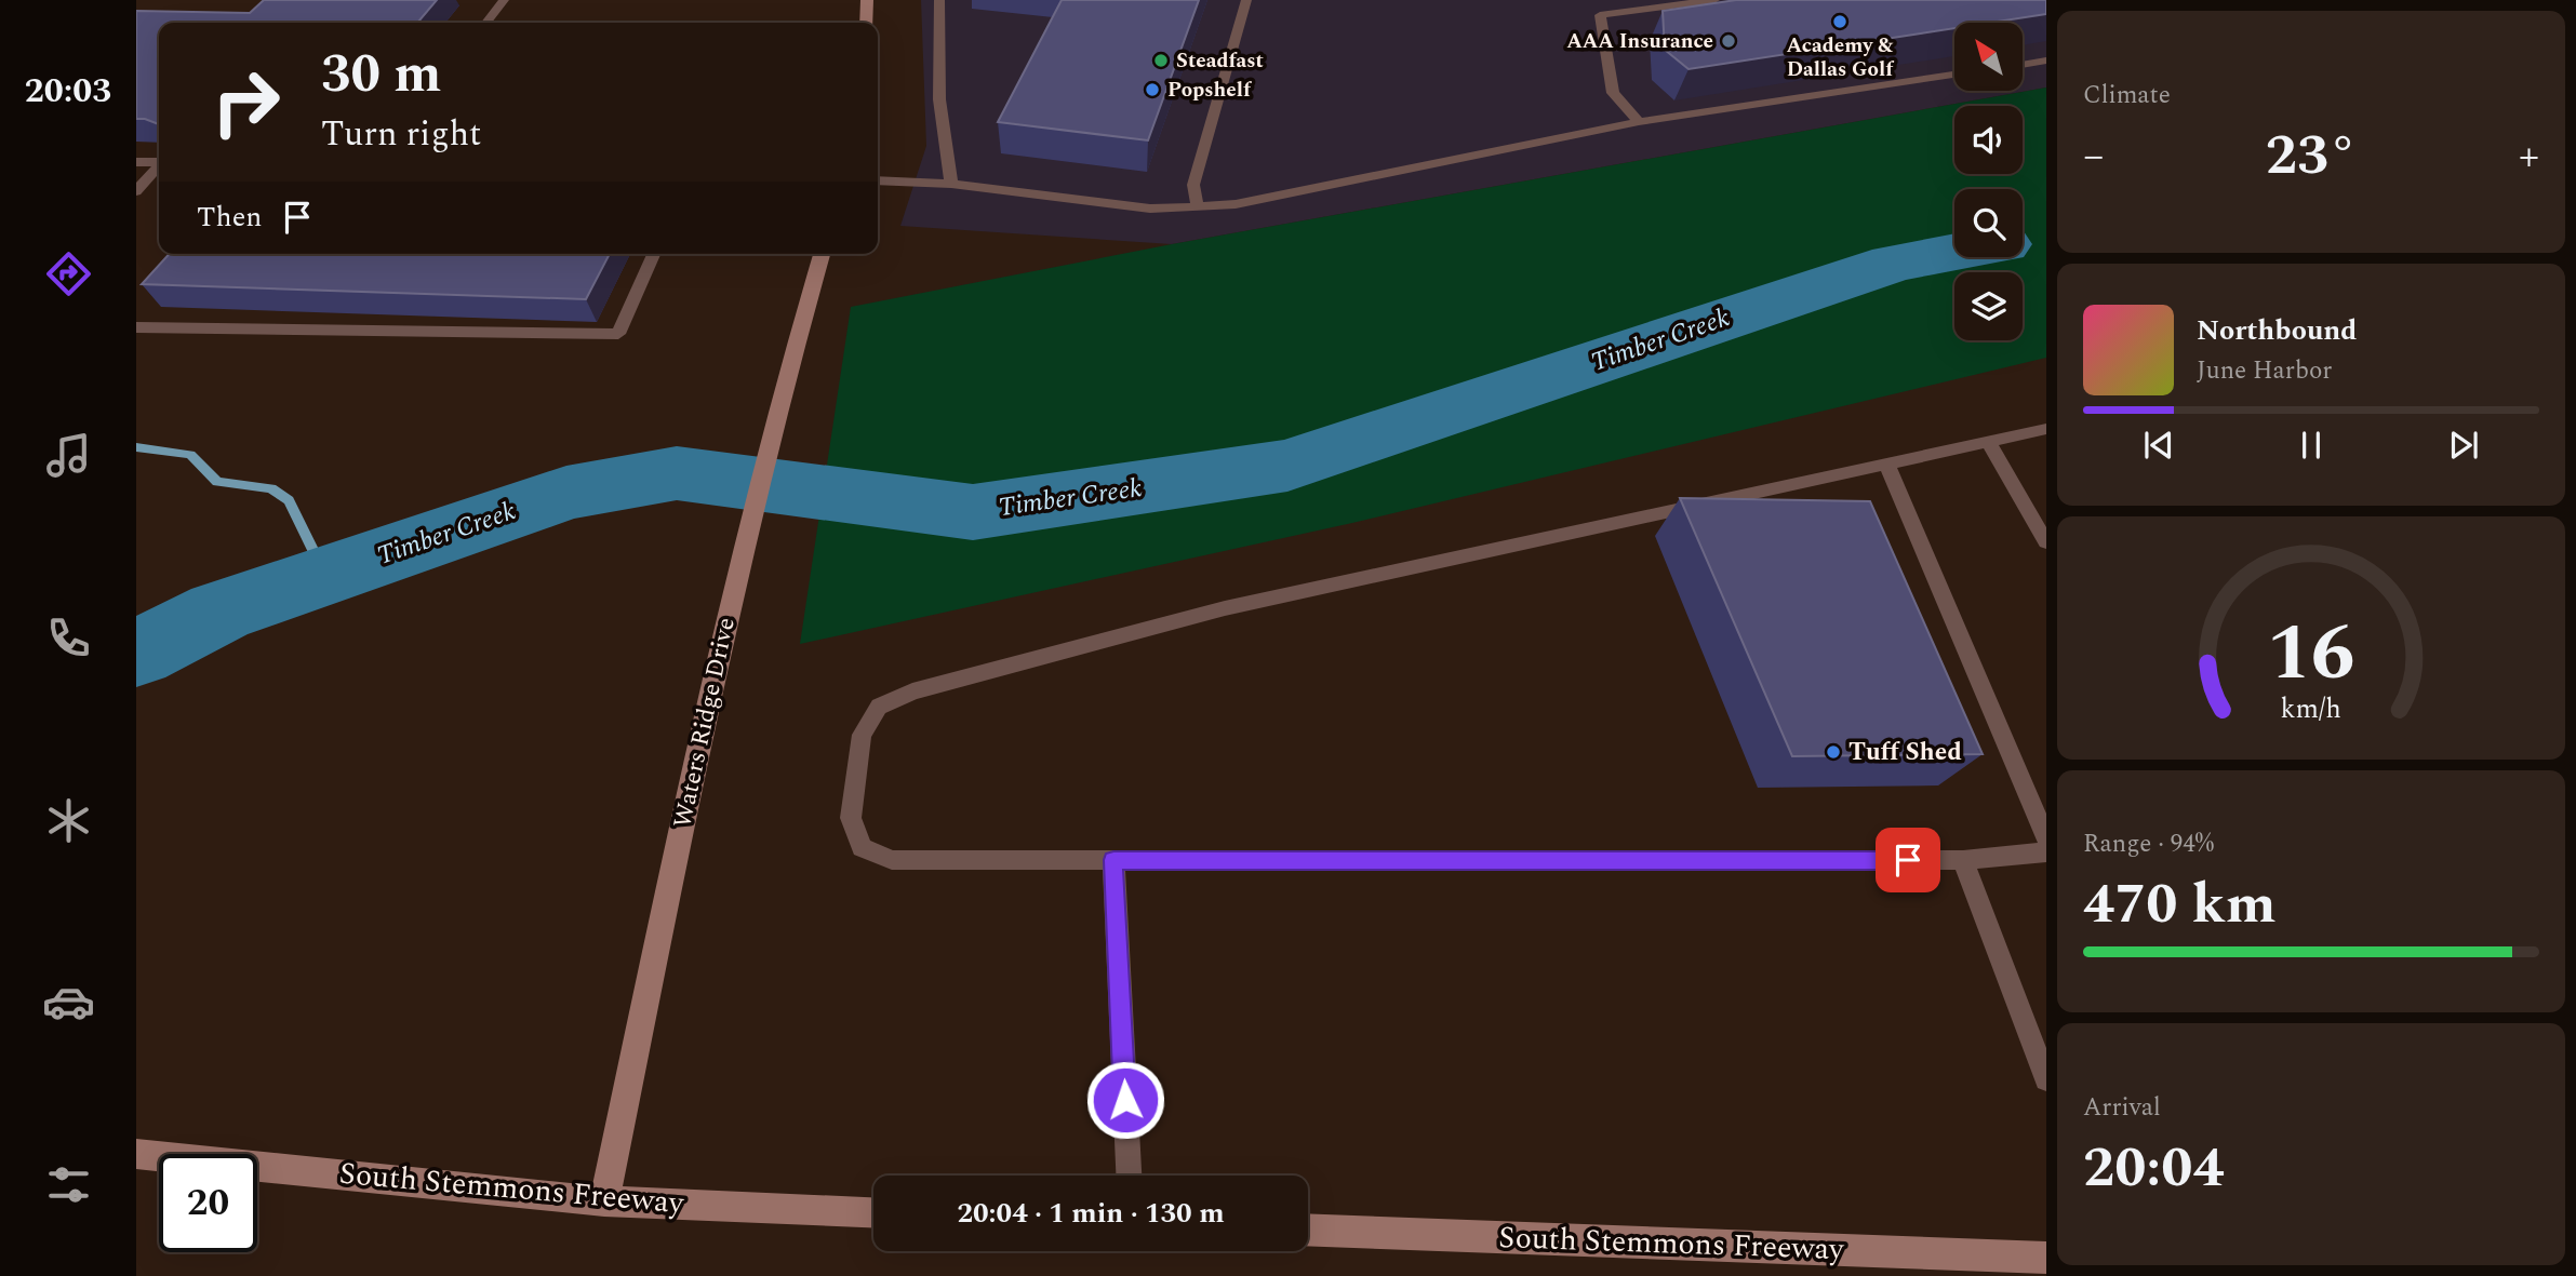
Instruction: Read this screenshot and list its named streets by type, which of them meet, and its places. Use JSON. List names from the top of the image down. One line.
{"streets":{"street":["Waters Ridge Drive","South Stemmons Freeway"]},"crossings":[["Waters Ridge Drive","South Stemmons Freeway"]],"water":["Timber Creek"],"places":["Academy & Dallas Golf","AAA Insurance","Steadfast","Popshelf","Tuff Shed"],"north":"top left","page":{"tabs":"20:03","tile":["Climate",["Range · 94%","470 km"],["Arrival","20:04"]],"turn":["30 m","Turn right"],"heat":["−","23°","+"],"then":"Then","song":["Northbound","June Harbor"],"limit":"20","trip":"20:04 · 1 min · 130 m","gauge":["16","km/h"]}}
